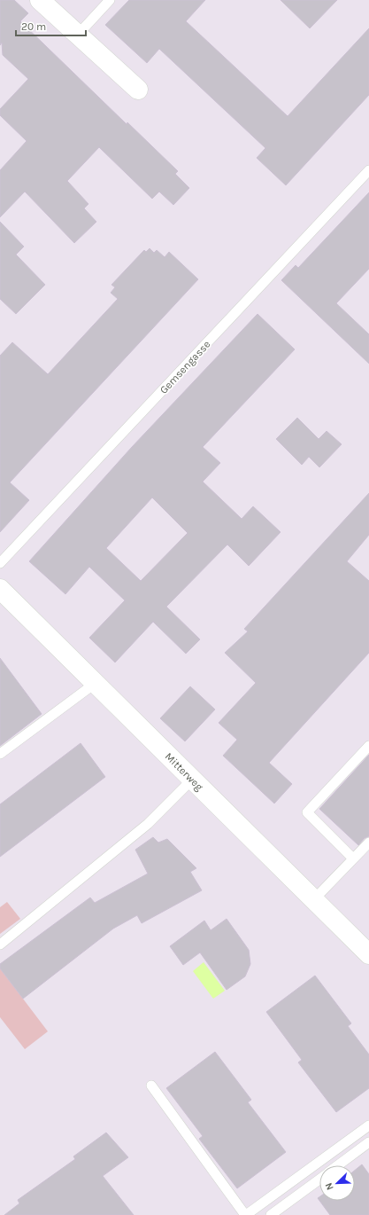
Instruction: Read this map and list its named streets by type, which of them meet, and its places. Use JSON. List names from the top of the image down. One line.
{"streets":{"street":["Mitterweg"],"lane":["Gemsengasse"]},"scale_bar":"20 m","north":"bottom left"}
